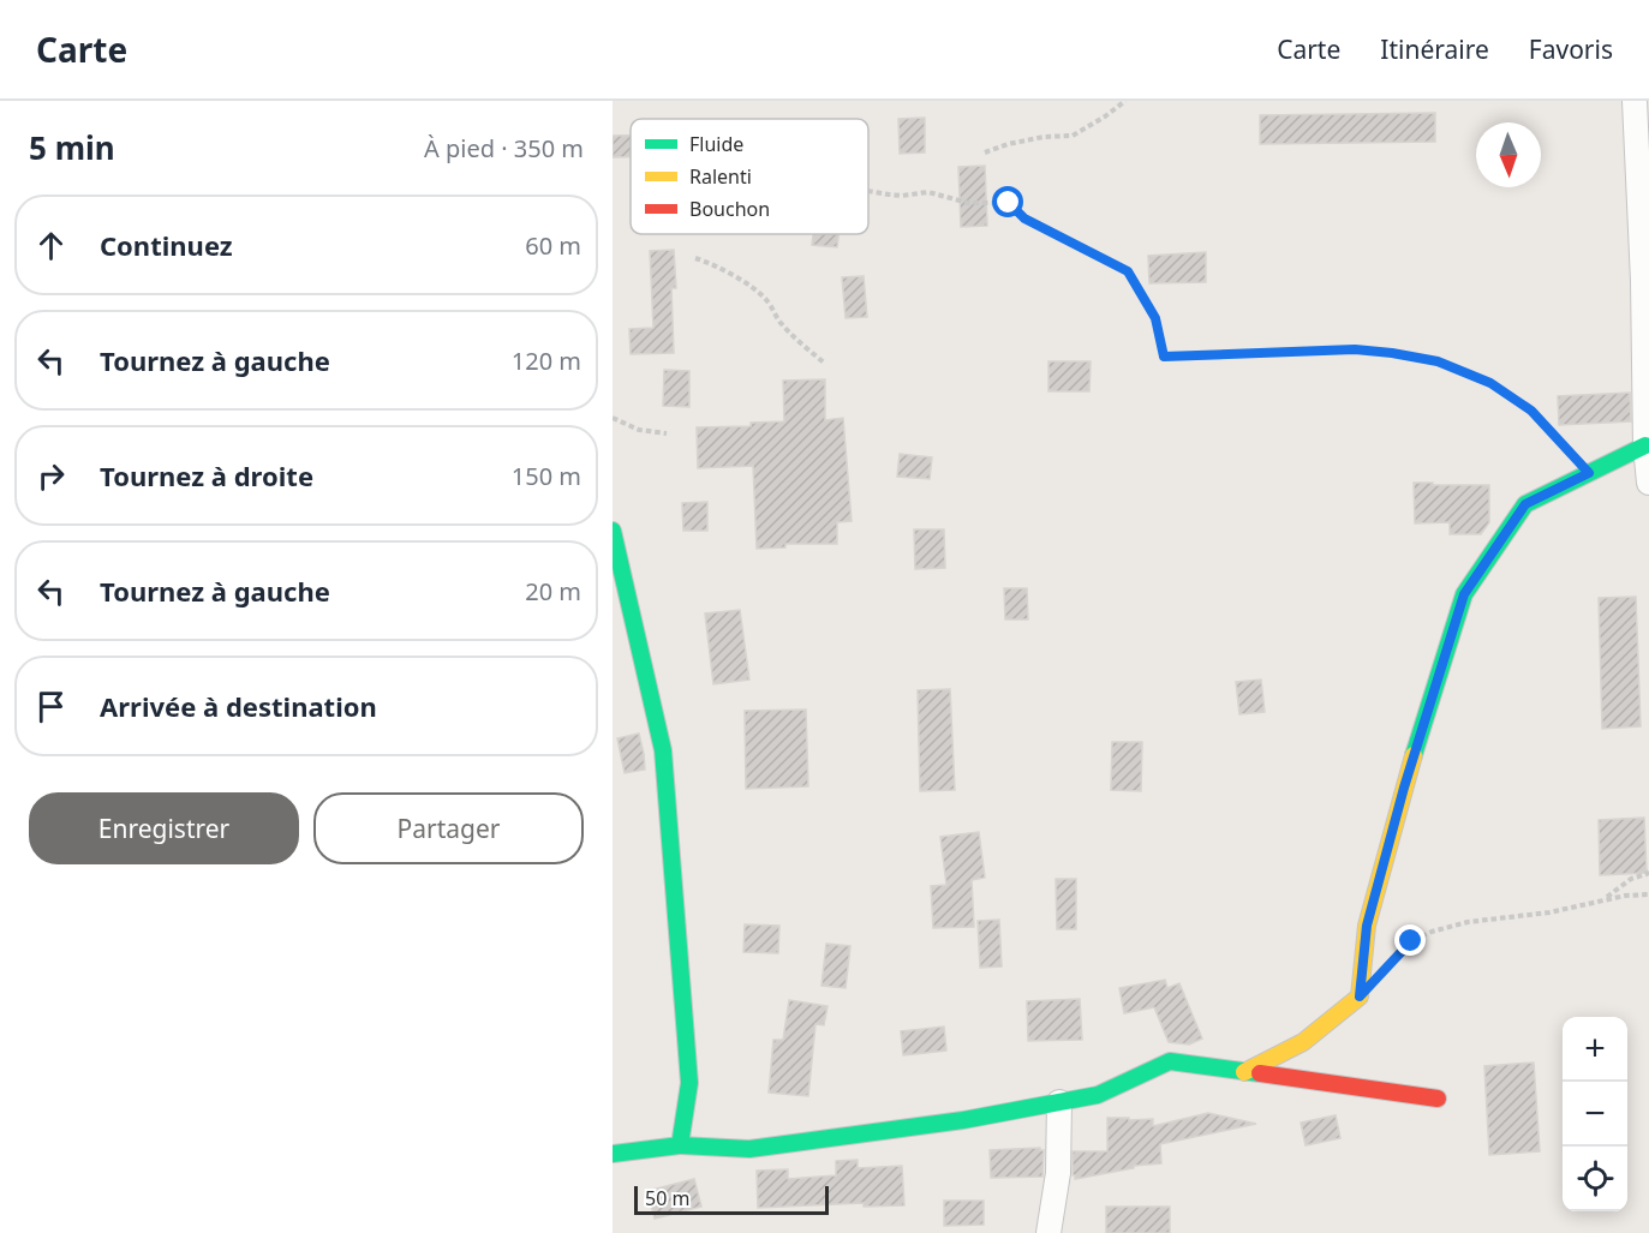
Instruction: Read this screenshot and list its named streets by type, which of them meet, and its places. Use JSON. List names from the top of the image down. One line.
{"legend":["Fluide","Ralenti","Bouchon"],"scale_bar":"50 m","north":"bottom","page":{"header":"Carte","nav":["Carte","Itinéraire","Favoris"],"heading":["5 min","À pied · 350 m"],"list":[["Continuez","60 m"],["Tournez à gauche","120 m"],["Tournez à droite","150 m"],["Tournez à gauche","20 m"],"Arrivée à destination"],"buttons":["Enregistrer","Partager"],"map_buttons":["+","−"],"scale":"50 m"}}
